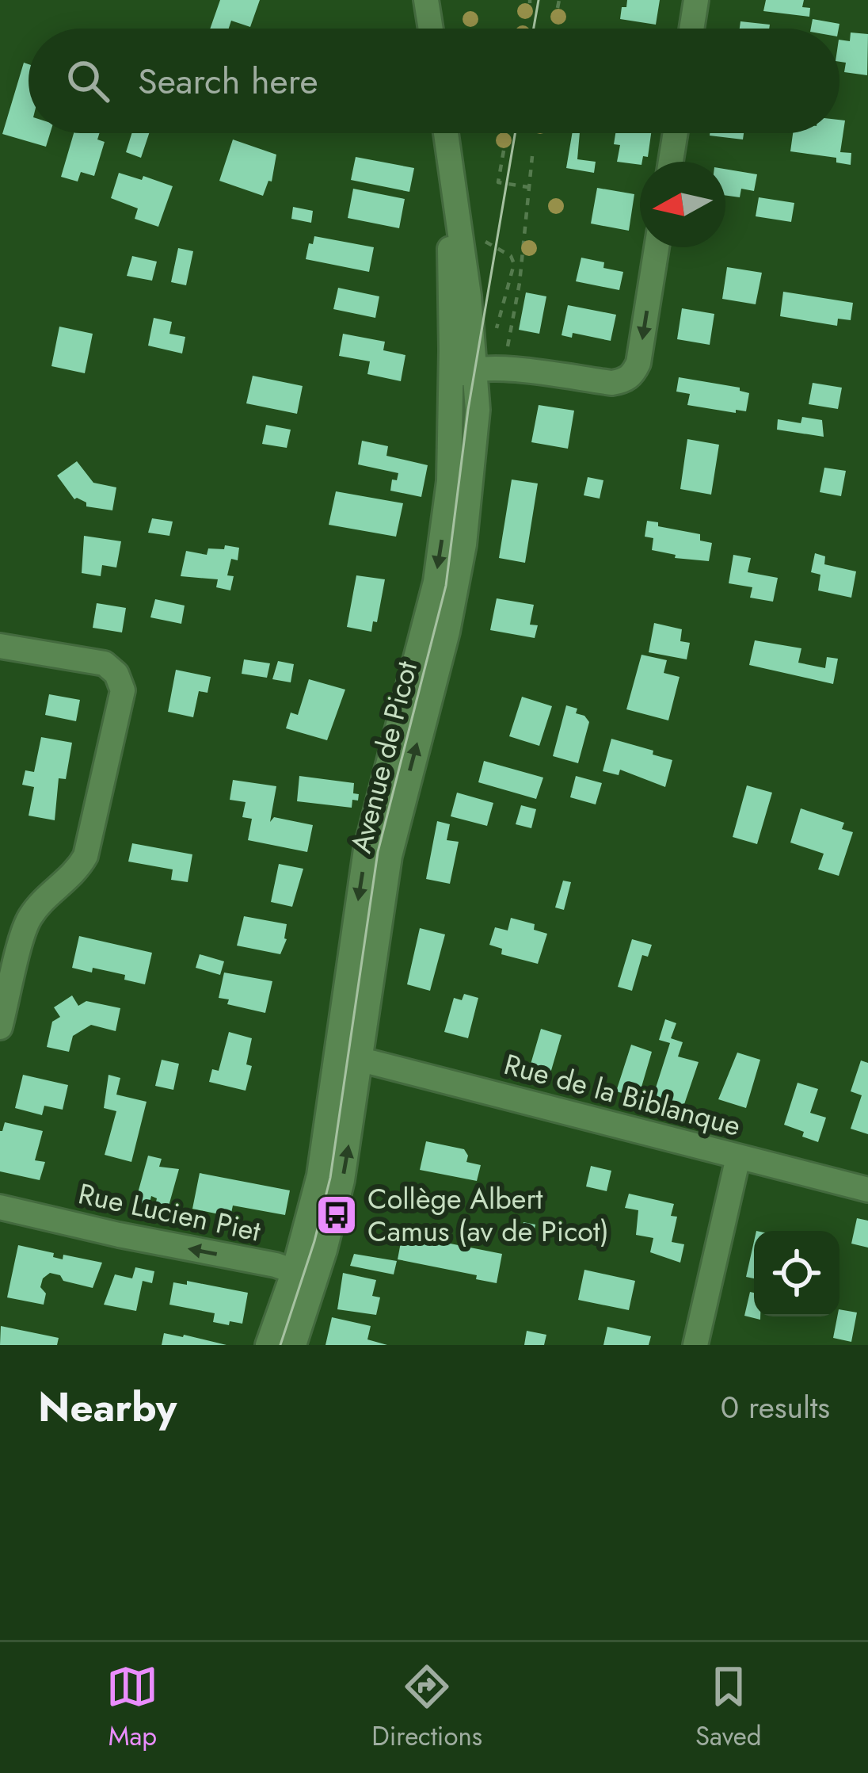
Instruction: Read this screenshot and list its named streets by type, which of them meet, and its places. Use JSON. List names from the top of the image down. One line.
{"streets":{"street":["Avenue de Picot","Rue de la Biblanque","Rue Lucien Piet"]},"crossings":[["Avenue de Picot","Rue de la Biblanque"],["Avenue de Picot","Rue Lucien Piet"]],"one_way":["Rue Lucien Piet"],"places":{"bus stop":["Collège Albert Camus (av de Picot)"]},"north":"left","page":{"search":"Search here","heading":["Nearby","0 results"],"nav":["Map","Directions","Saved"]}}
